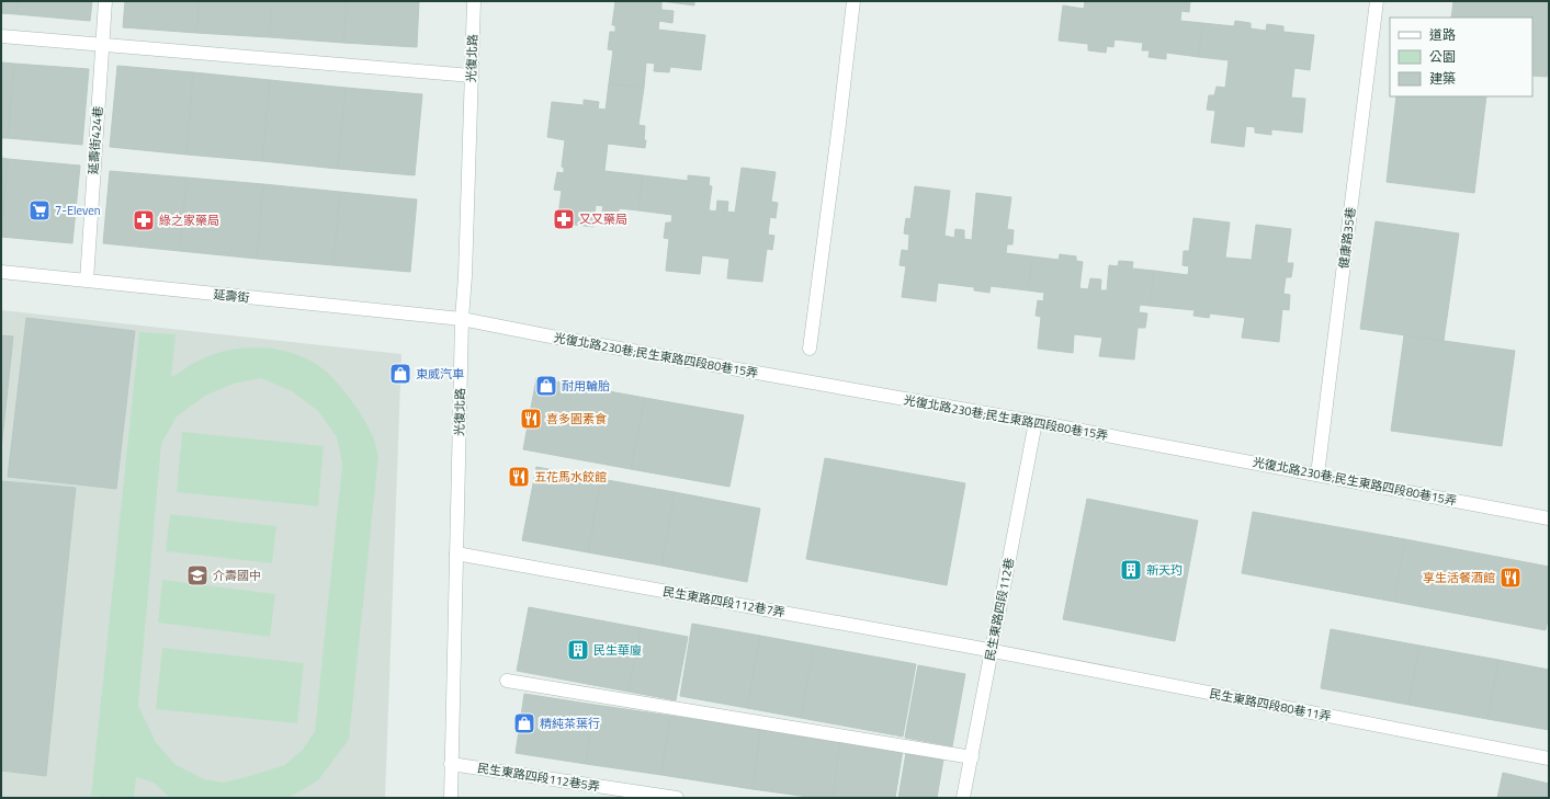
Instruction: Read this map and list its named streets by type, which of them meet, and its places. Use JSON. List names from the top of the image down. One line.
{"streets":{"street":["光復北路","延壽街424巷","健康路35巷","延壽街","光復北路230巷;民生東路四段80巷15弄","民生東路四段112巷7弄","民生東路四段112巷","民生東路四段80巷11弄","民生東路四段112巷5弄"]},"crossings":[["光復北路","延壽街"],["光復北路","光復北路230巷;民生東路四段80巷15弄"],["光復北路","民生東路四段112巷7弄"],["光復北路","民生東路四段112巷5弄"],["延壽街424巷","延壽街"],["健康路35巷","光復北路230巷;民生東路四段80巷15弄"],["延壽街","光復北路230巷;民生東路四段80巷15弄"],["光復北路230巷;民生東路四段80巷15弄","民生東路四段112巷"],["民生東路四段112巷7弄","民生東路四段112巷"],["民生東路四段112巷7弄","民生東路四段80巷11弄"],["民生東路四段112巷","民生東路四段80巷11弄"]],"places":{"supermarket":["7-Eleven"],"pharmacy":["又又藥局","綠之家藥局"],"shop":["東威汽車","耐用輪胎","精純茶葉行"],"restaurant":["喜多園素食","五花馬水餃館","享生活餐酒館"],"building":["新天玓","民生華廈"],"school or university":["介壽國中"]},"legend":["道路","公園","建築"]}
